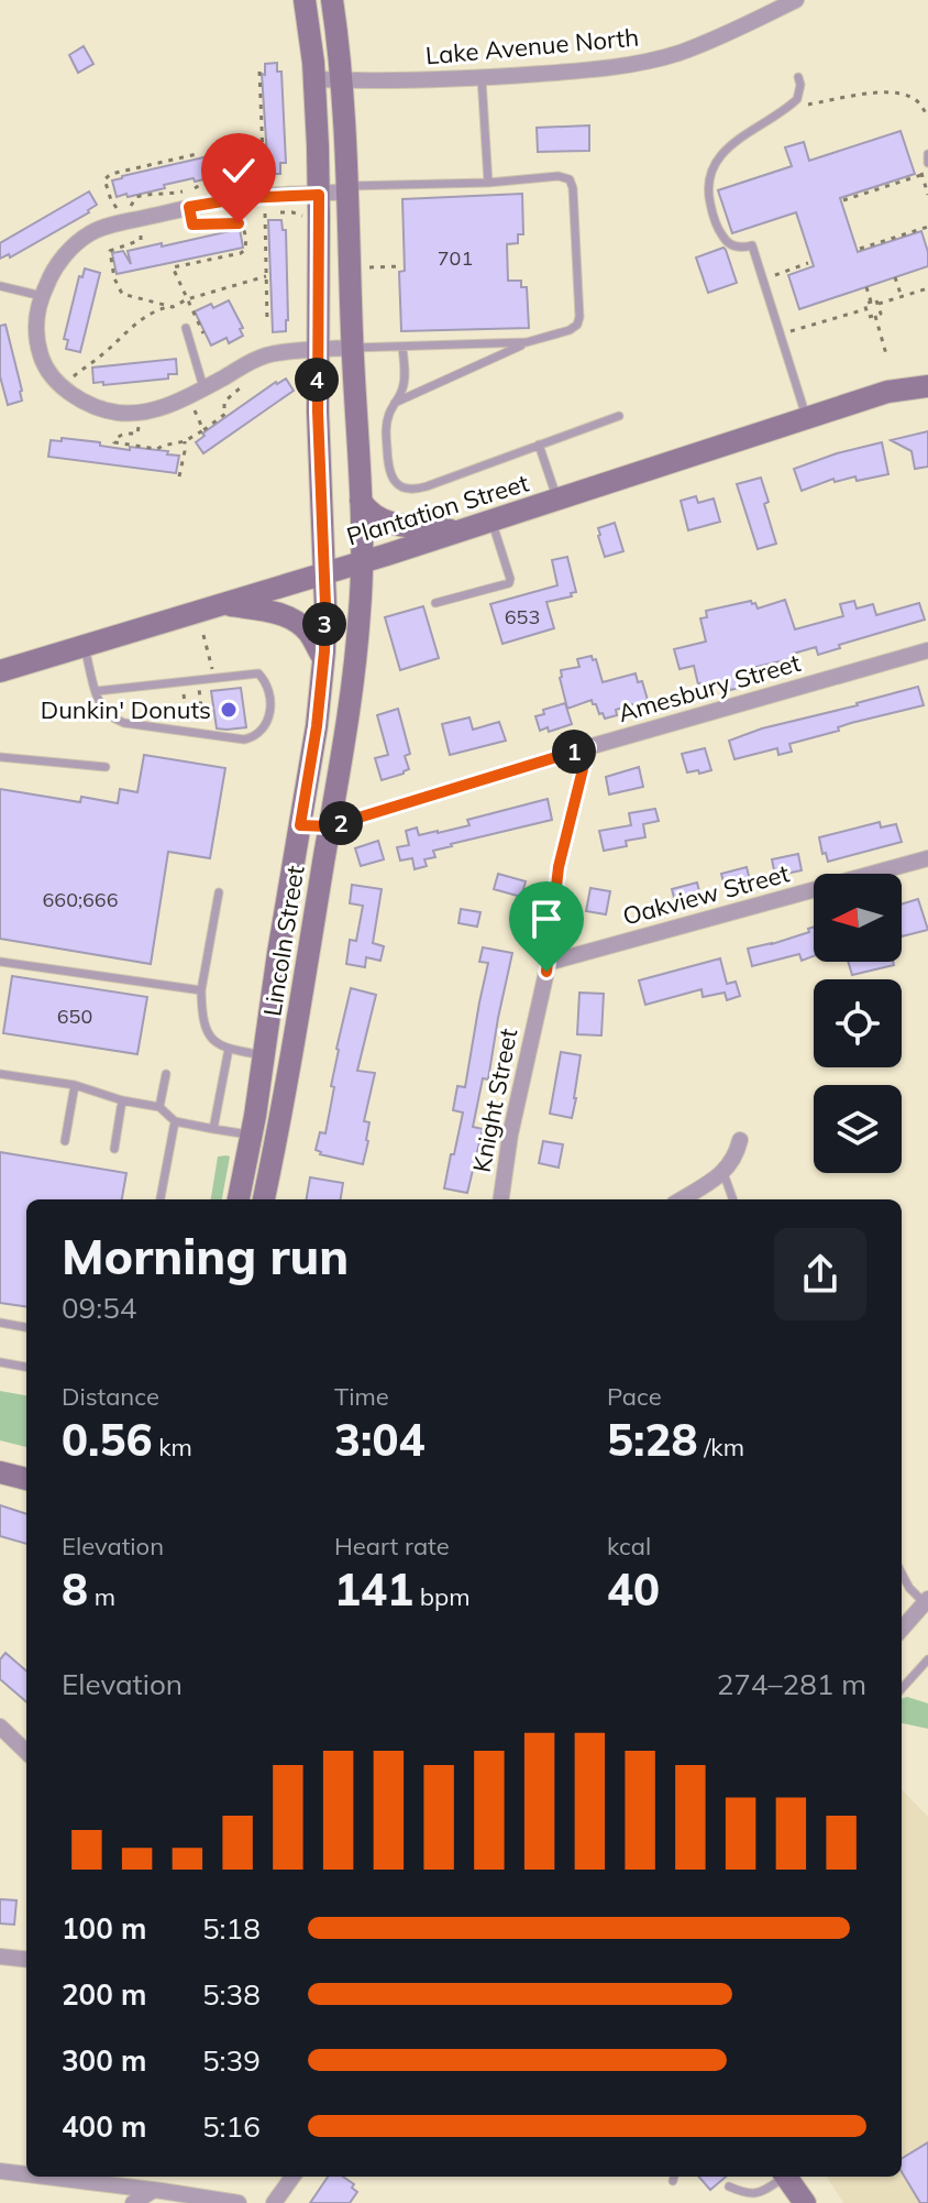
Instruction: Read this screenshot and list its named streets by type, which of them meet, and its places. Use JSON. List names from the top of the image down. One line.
{"streets":{"main road":["Plantation Street","Lincoln Street"],"street":["Lake Avenue North","Amesbury Street","Oakview Street","Knight Street"]},"crossings":[["Lake Avenue North","Lincoln Street"],["Plantation Street","Lincoln Street"],["Amesbury Street","Lincoln Street"],["Amesbury Street","Knight Street"],["Oakview Street","Knight Street"]],"places":["Dunkin' Donuts"],"house_numbers":["701","653","660;666","650"],"north":"left","page":{"pins":["4","3","1","2"],"heading":["Morning run","09:54"],"stats":[["Distance","0.56 km"],["Time","3:04"],["Pace","5:28 /km"],["Elevation","8 m"],["Heart rate","141 bpm"],["kcal","40"]],"chart":["Elevation","274–281 m"],"list":[{"name":"100 m","note":"5:18"},{"name":"200 m","note":"5:38"},{"name":"300 m","note":"5:39"},{"name":"400 m","note":"5:16"}]}}
